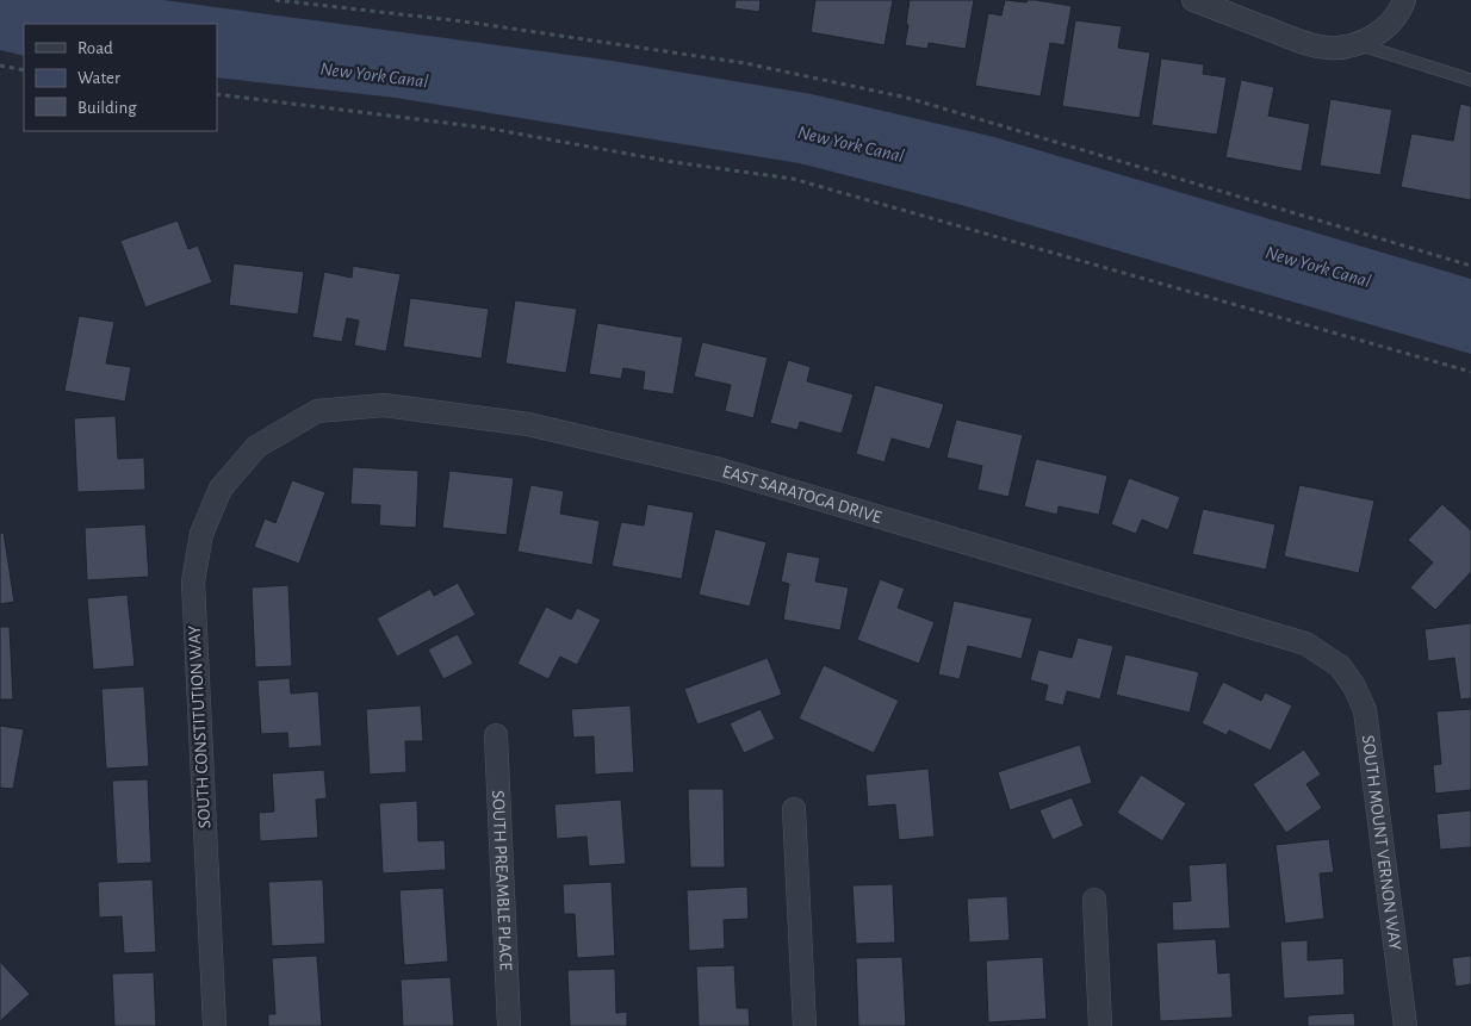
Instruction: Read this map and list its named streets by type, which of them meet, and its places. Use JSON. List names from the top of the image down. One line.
{"streets":{"street":["EAST SARATOGA DRIVE","SOUTH CONSTITUTION WAY","SOUTH MOUNT VERNON WAY","SOUTH PREAMBLE PLACE"]},"crossings":[["EAST SARATOGA DRIVE","SOUTH CONSTITUTION WAY"],["EAST SARATOGA DRIVE","SOUTH MOUNT VERNON WAY"]],"water":["New York Canal"],"legend":["Road","Water","Building"]}
